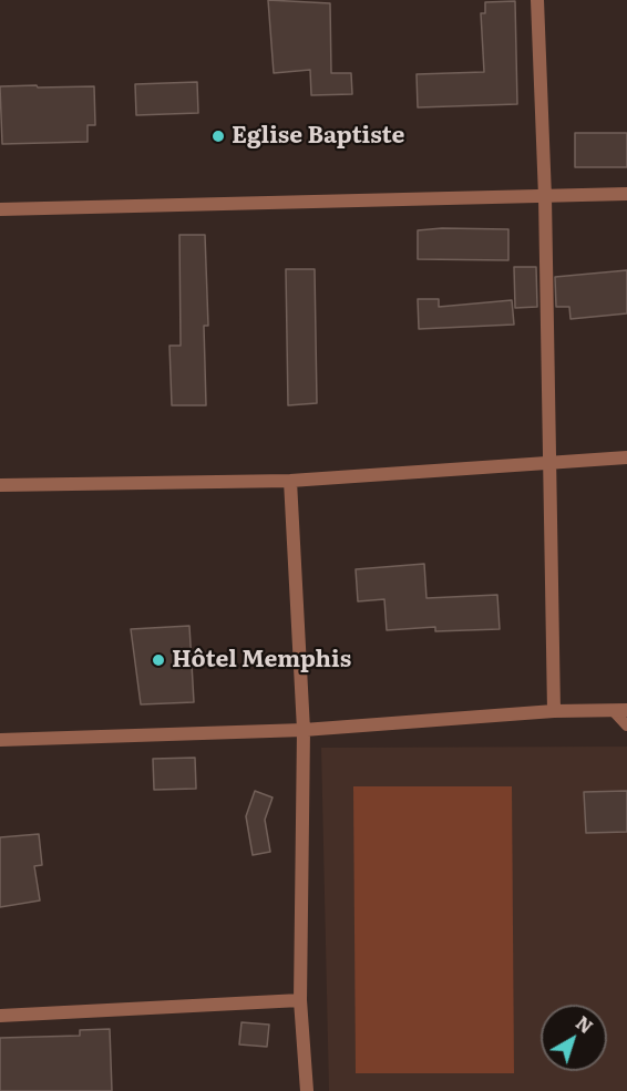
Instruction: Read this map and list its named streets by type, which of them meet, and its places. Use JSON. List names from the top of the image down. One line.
{"places":["Eglise Baptiste","Hôtel Memphis"],"north":"top right"}
